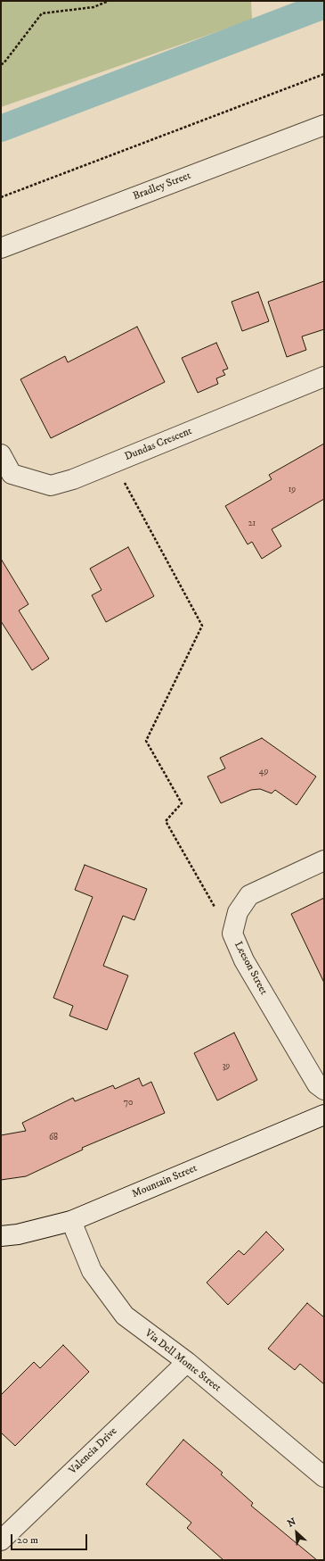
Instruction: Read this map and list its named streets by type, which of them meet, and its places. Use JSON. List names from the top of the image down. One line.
{"streets":{"street":["Bradley Street","Dundas Crescent","Leeson Street","Mountain Street","Via Dell Monte Street","Valencia Drive"]},"crossings":[["Mountain Street","Via Dell Monte Street"],["Via Dell Monte Street","Valencia Drive"]],"house_numbers":["19","21","49","39","70","68"],"scale_bar":"20 m","north":"top left"}
